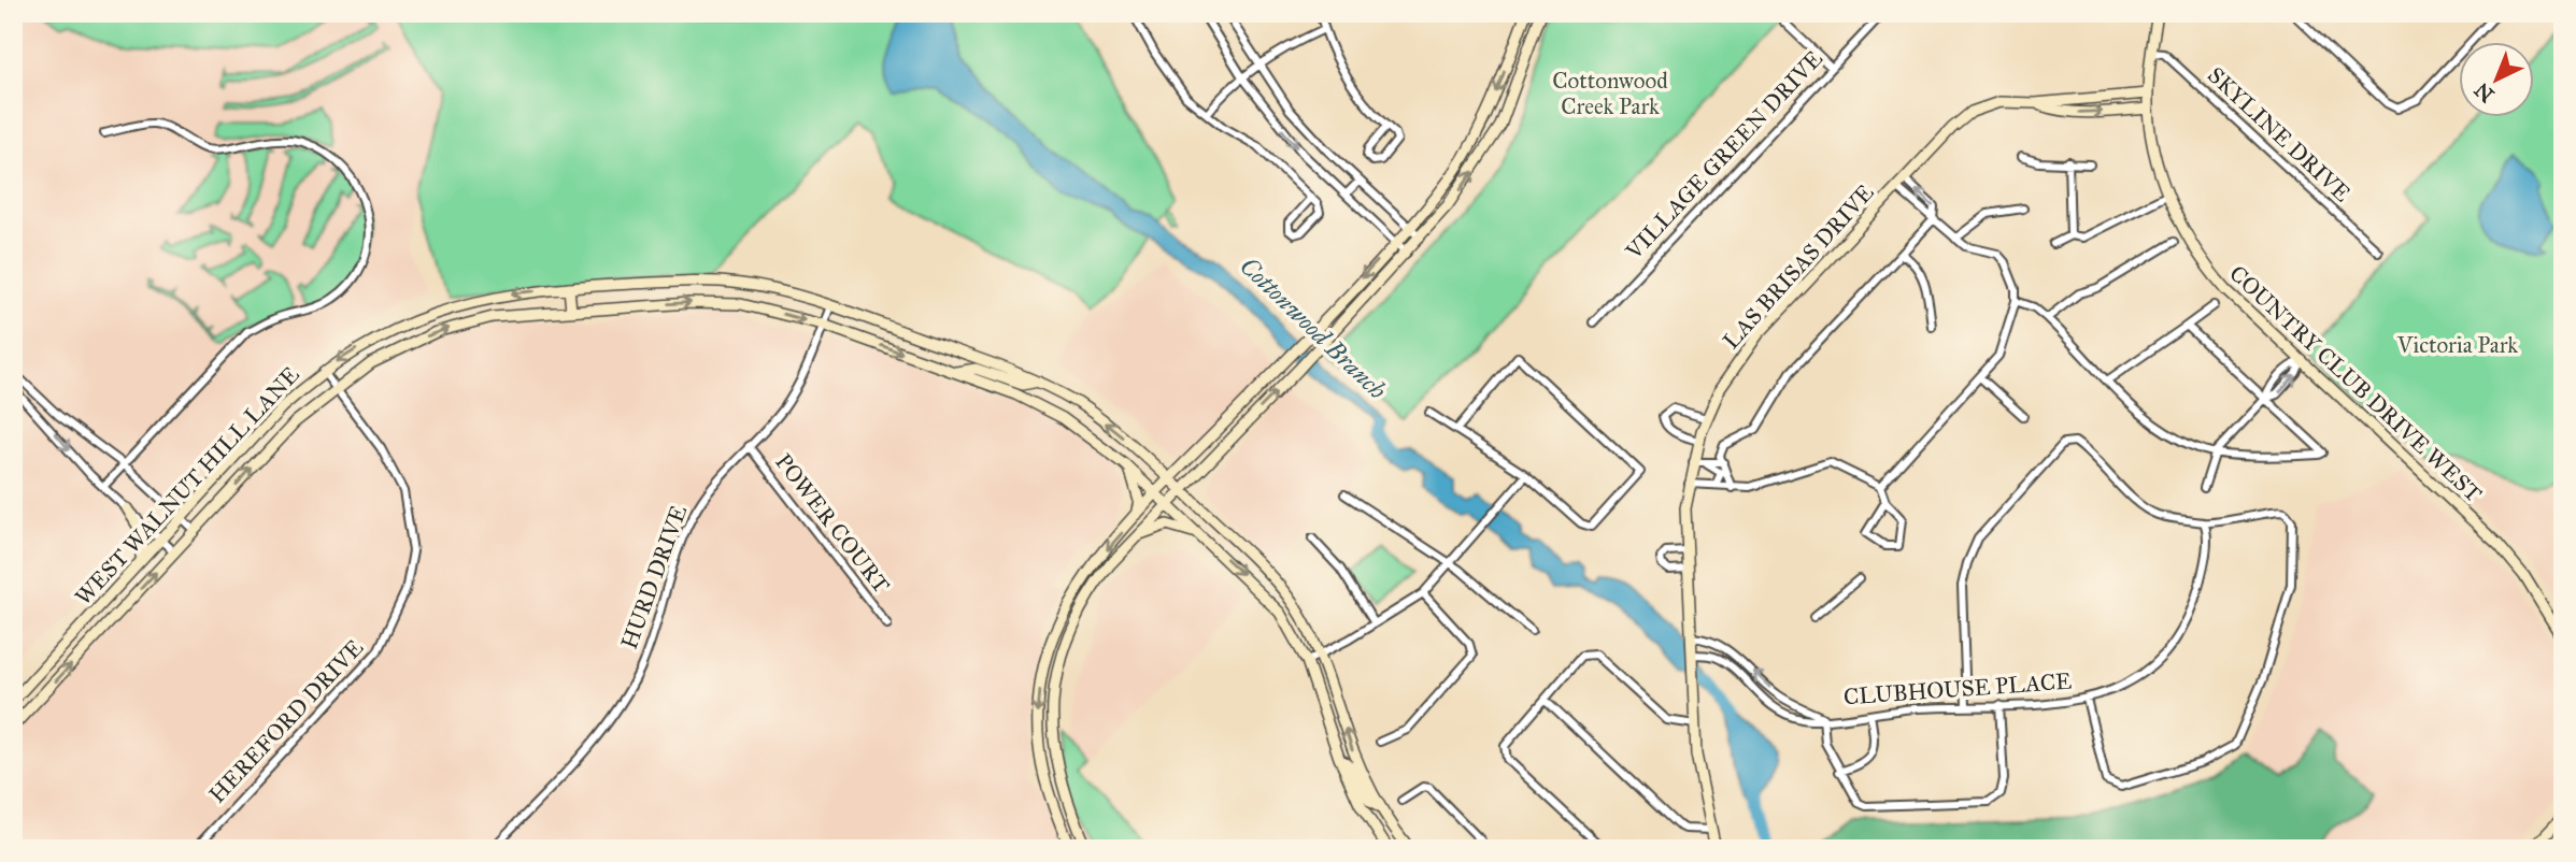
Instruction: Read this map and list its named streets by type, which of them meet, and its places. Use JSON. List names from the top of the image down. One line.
{"streets":{"main road":["LAS BRISAS DRIVE","COUNTRY CLUB DRIVE WEST","WEST WALNUT HILL LANE"],"street":["SKYLINE DRIVE","VILLAGE GREEN DRIVE","POWER COURT","HURD DRIVE","CLUBHOUSE PLACE","HEREFORD DRIVE"]},"crossings":[["SKYLINE DRIVE","COUNTRY CLUB DRIVE WEST"],["LAS BRISAS DRIVE","COUNTRY CLUB DRIVE WEST"],["LAS BRISAS DRIVE","CLUBHOUSE PLACE"],["WEST WALNUT HILL LANE","HURD DRIVE"],["WEST WALNUT HILL LANE","HEREFORD DRIVE"],["POWER COURT","HURD DRIVE"]],"water":["Cottonwood Branch"],"parks":["Cottonwood Creek Park","Victoria Park"],"north":"bottom left"}
